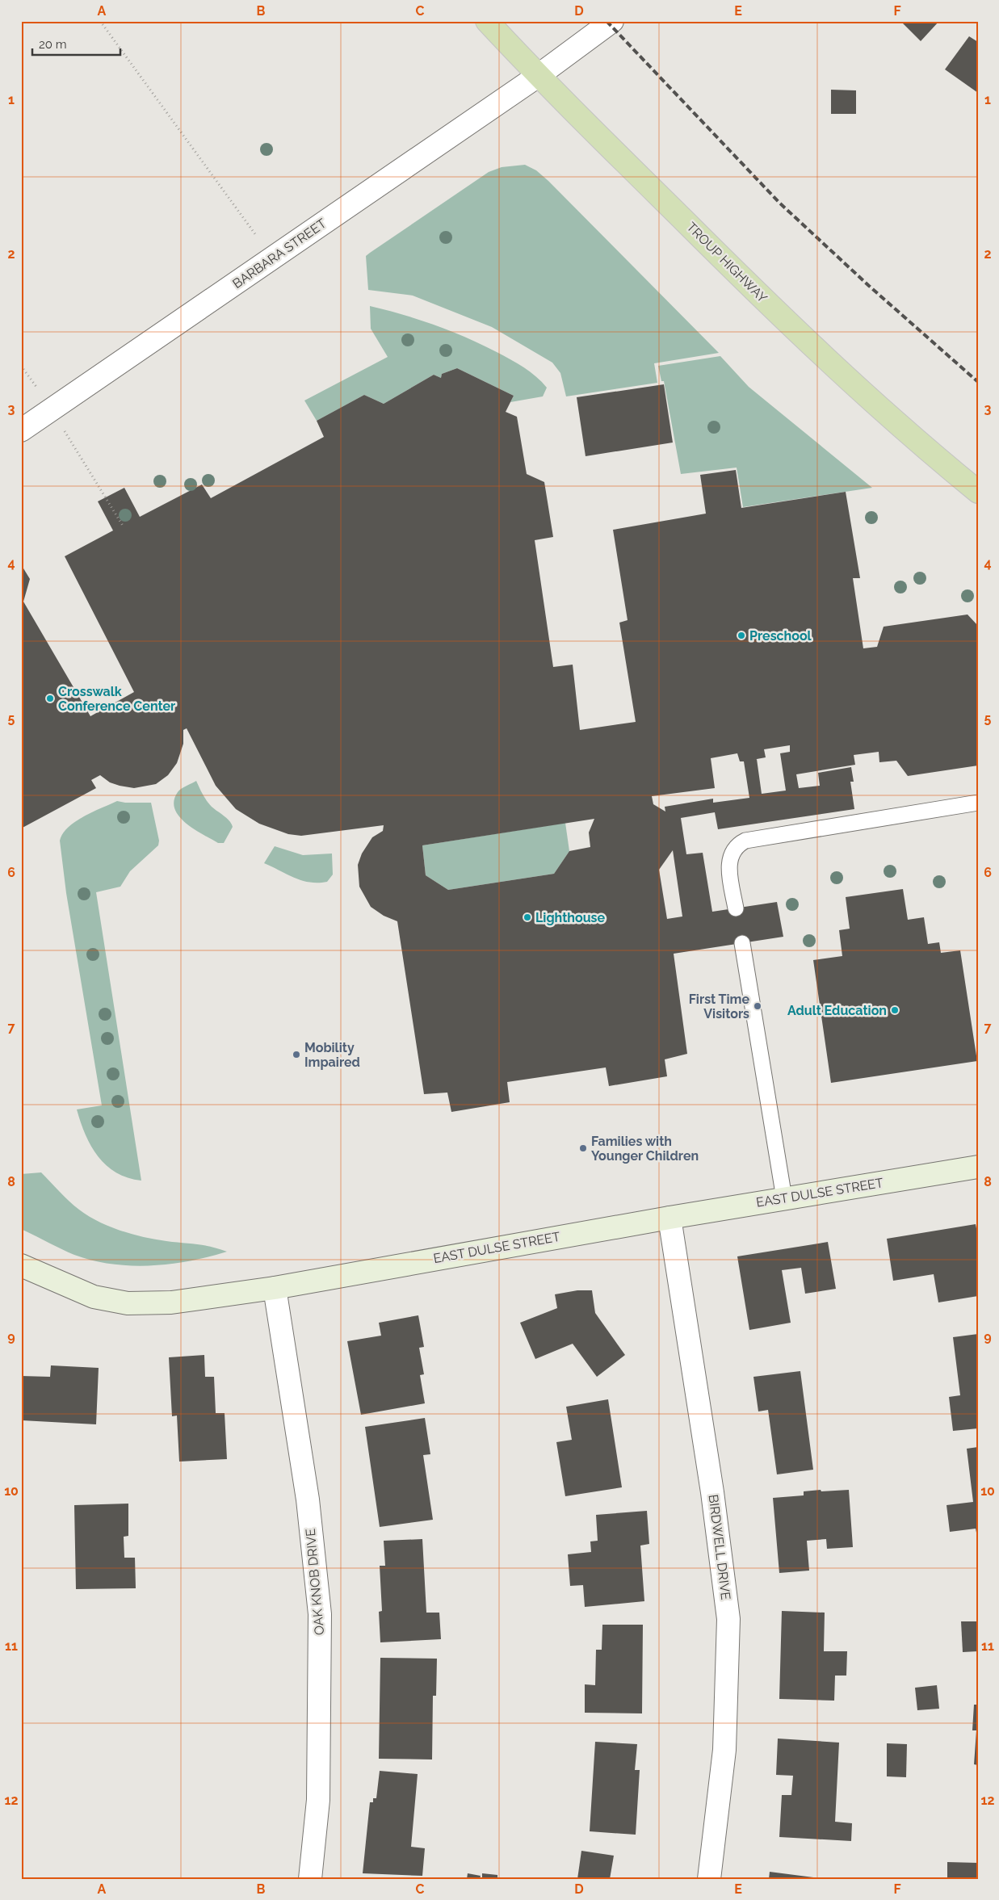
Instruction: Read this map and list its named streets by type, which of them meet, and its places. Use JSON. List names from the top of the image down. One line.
{"streets":{"main road":["TROUP HIGHWAY"],"street":["BARBARA STREET","EAST DULSE STREET","BIRDWELL DRIVE","OAK KNOB DRIVE"]},"crossings":[["BARBARA STREET","TROUP HIGHWAY"],["EAST DULSE STREET","BIRDWELL DRIVE"],["EAST DULSE STREET","OAK KNOB DRIVE"]],"places":["Preschool","Crosswalk Conference Center","Lighthouse","First Time Visitors","Adult Education","Mobility Impaired","Families with Younger Children"],"scale_bar":"20 m","grid":{"columns":["A","B","C","D","E","F"],"rows":["1","2","3","4","5","6","7","8","9","10","11","12"]}}
